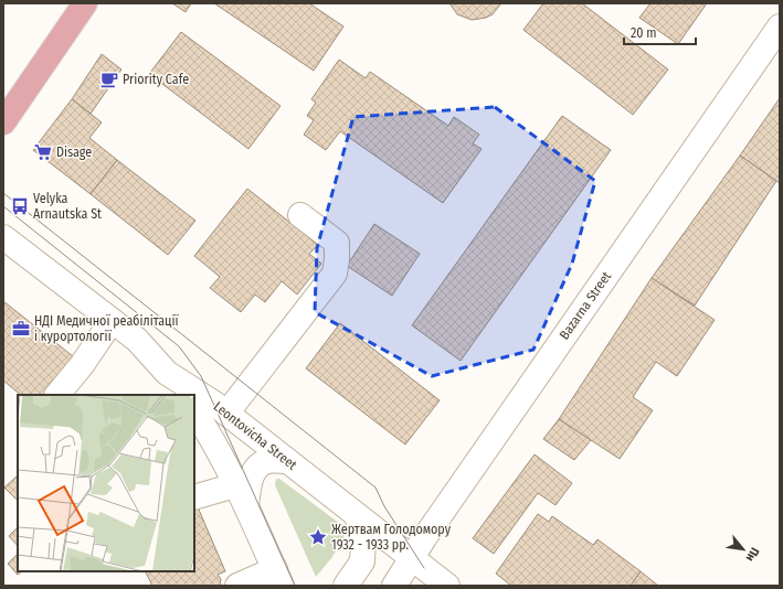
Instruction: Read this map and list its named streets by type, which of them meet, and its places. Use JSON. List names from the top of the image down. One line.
{"streets":{"street":["Bazarna Street","Leontovicha Street"]},"crossings":[["Bazarna Street","Leontovicha Street"]],"places":{"cafe":["Priority Cafe"],"supermarket":["Disage"],"bus stop":["Velyka Arnautska St"],"office":["НДІ Медичної реабілітації і курортології"],"place":["Жертвам Голодомору 1932 - 1933 рр."]},"scale_bar":"20 m","north":"bottom right"}
